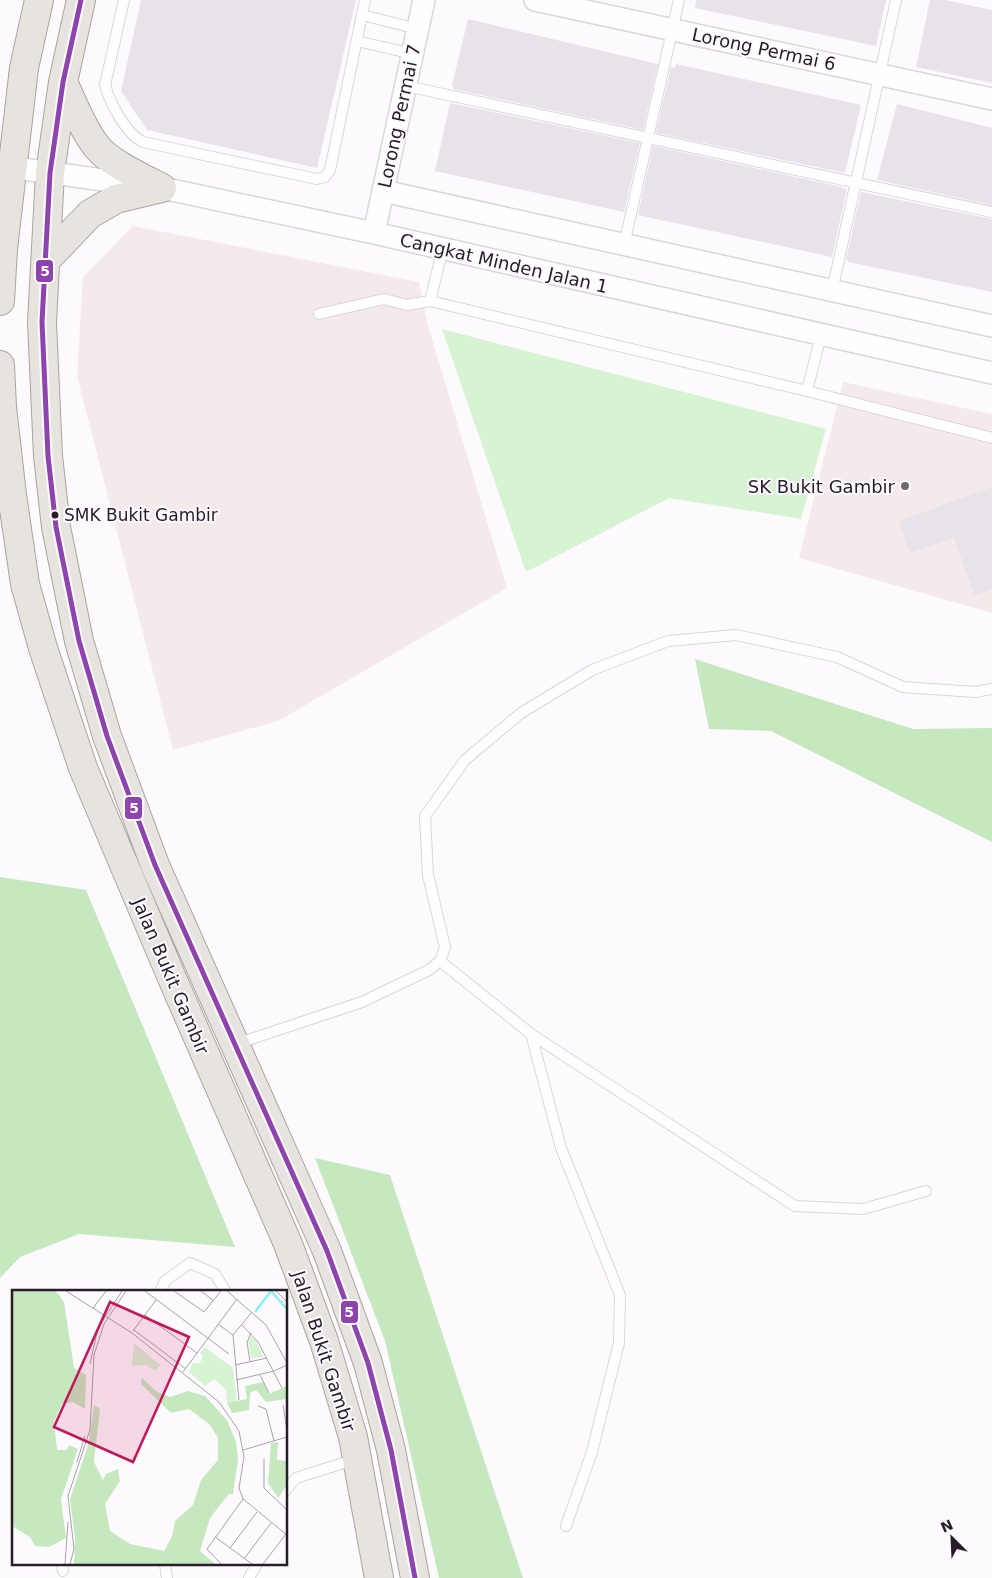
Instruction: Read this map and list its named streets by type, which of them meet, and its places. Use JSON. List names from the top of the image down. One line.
{"streets":{"main road":["Jalan Bukit Gambir"],"street":["Lorong Permai 6","Lorong Permai 7","Cangkat Minden Jalan 1"]},"crossings":[["Lorong Permai 7","Cangkat Minden Jalan 1"],["Cangkat Minden Jalan 1","Jalan Bukit Gambir"]],"places":["SK Bukit Gambir","SMK Bukit Gambir"],"lines":["transit line 5"],"north":"top left"}
